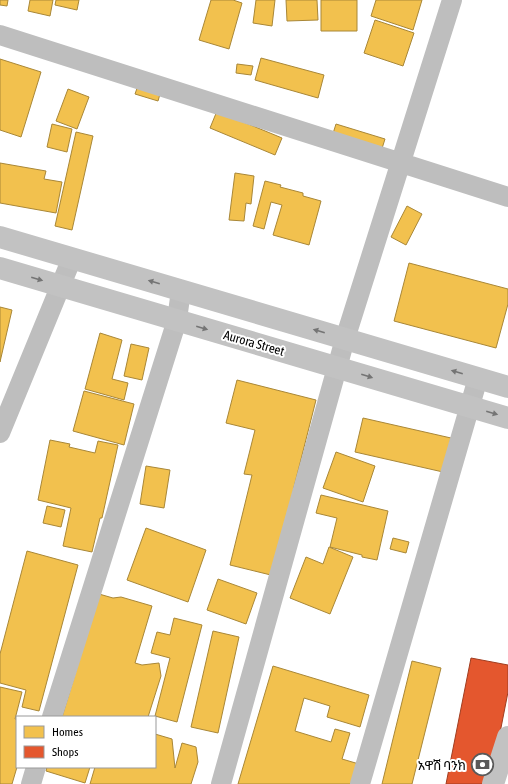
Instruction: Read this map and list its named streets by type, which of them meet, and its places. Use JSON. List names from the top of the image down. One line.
{"streets":{"main road":["Aurora Street"]},"places":{"bank":["አዋሽ ባንክ"]},"legend":["Homes","Shops"]}
